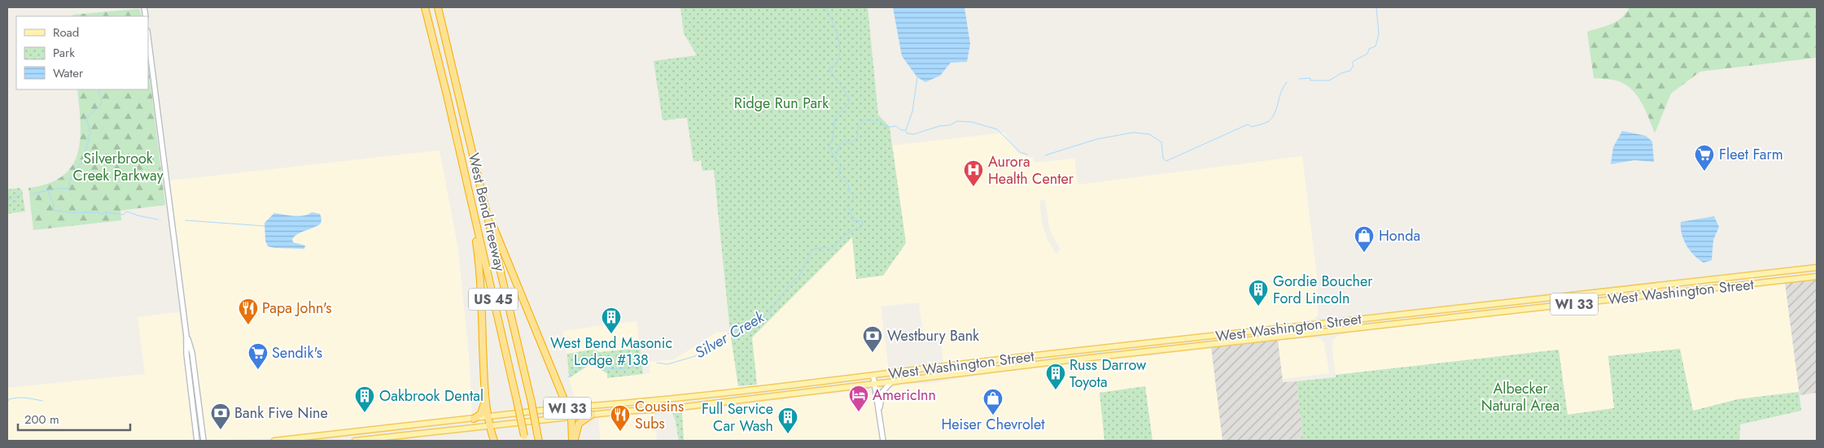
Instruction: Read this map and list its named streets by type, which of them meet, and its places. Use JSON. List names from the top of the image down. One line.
{"streets":{"highway":["West Bend Freeway","US 45"],"main road":["West Washington Street","WI 33"]},"water":["Silver Creek"],"parks":["Ridge Run Park","Silverbrook Creek Parkway","Albecker Natural Area"],"places":{"supermarket":["Fleet Farm","Sendik's"],"hospital":["Aurora Health Center"],"shop":["Honda","Heiser Chevrolet"],"building":["Gordie Boucher Ford Lincoln","West Bend Masonic Lodge #138","Russ Darrow Toyota","Oakbrook Dental","Full Service Car Wash"],"restaurant":["Papa John's","Cousins Subs"],"bank":["Westbury Bank","Bank Five Nine"],"hotel":["AmericInn"]},"legend":["Road","Park","Water"],"scale_bar":"200 m"}
